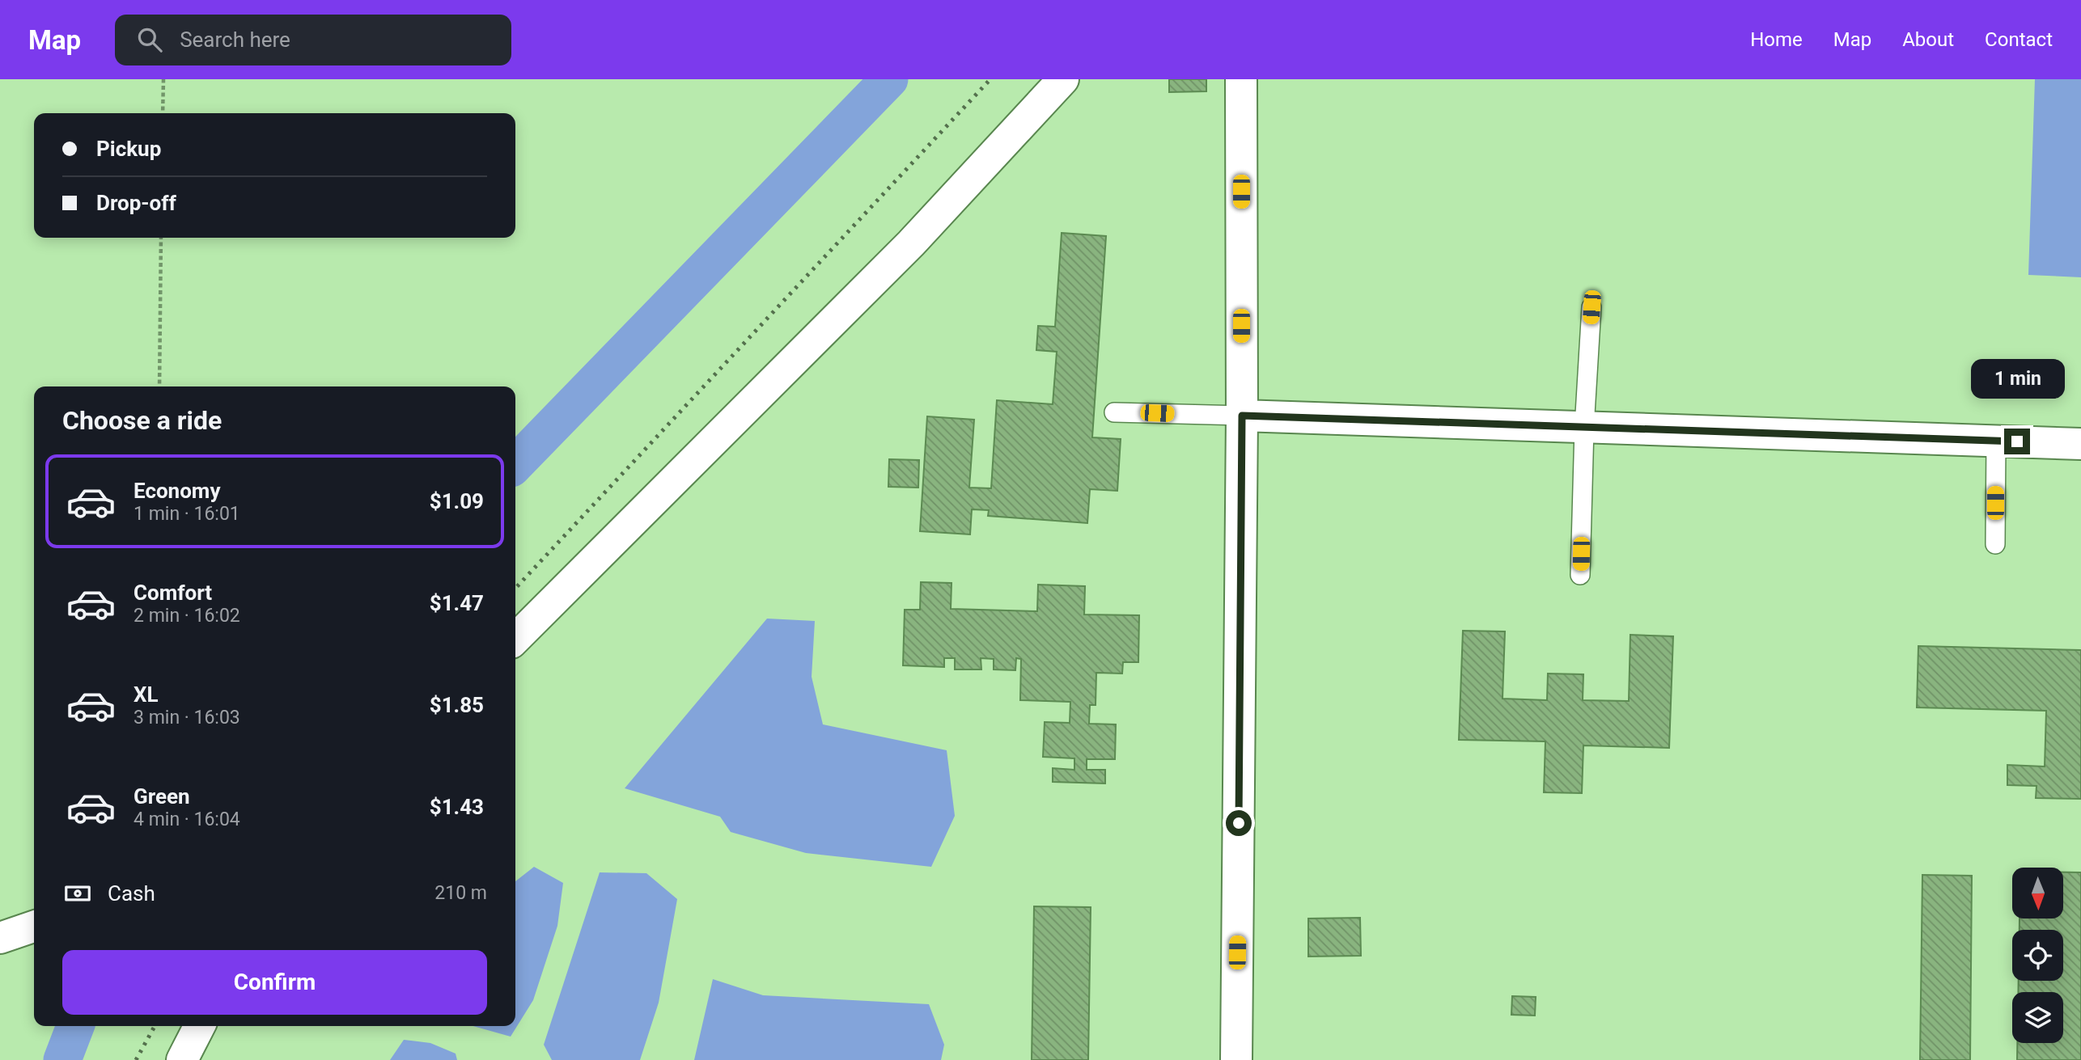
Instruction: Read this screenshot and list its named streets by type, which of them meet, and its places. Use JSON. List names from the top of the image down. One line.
{"north":"bottom","page":{"header":"Map","search":"Search here","nav":["Home","Map","About","Contact"],"banner":["Pickup","Drop-off"],"bubble":"1 min","heading":"Choose a ride","list":[{"name":"Economy","note":"1 min · 16:01","value":"$1.09"},{"name":"Comfort","note":"2 min · 16:02","value":"$1.47"},{"name":"XL","note":"3 min · 16:03","value":"$1.85"},{"name":"Green","note":"4 min · 16:04","value":"$1.43"}],"pay":["Cash","210 m"],"buttons":"Confirm"}}
